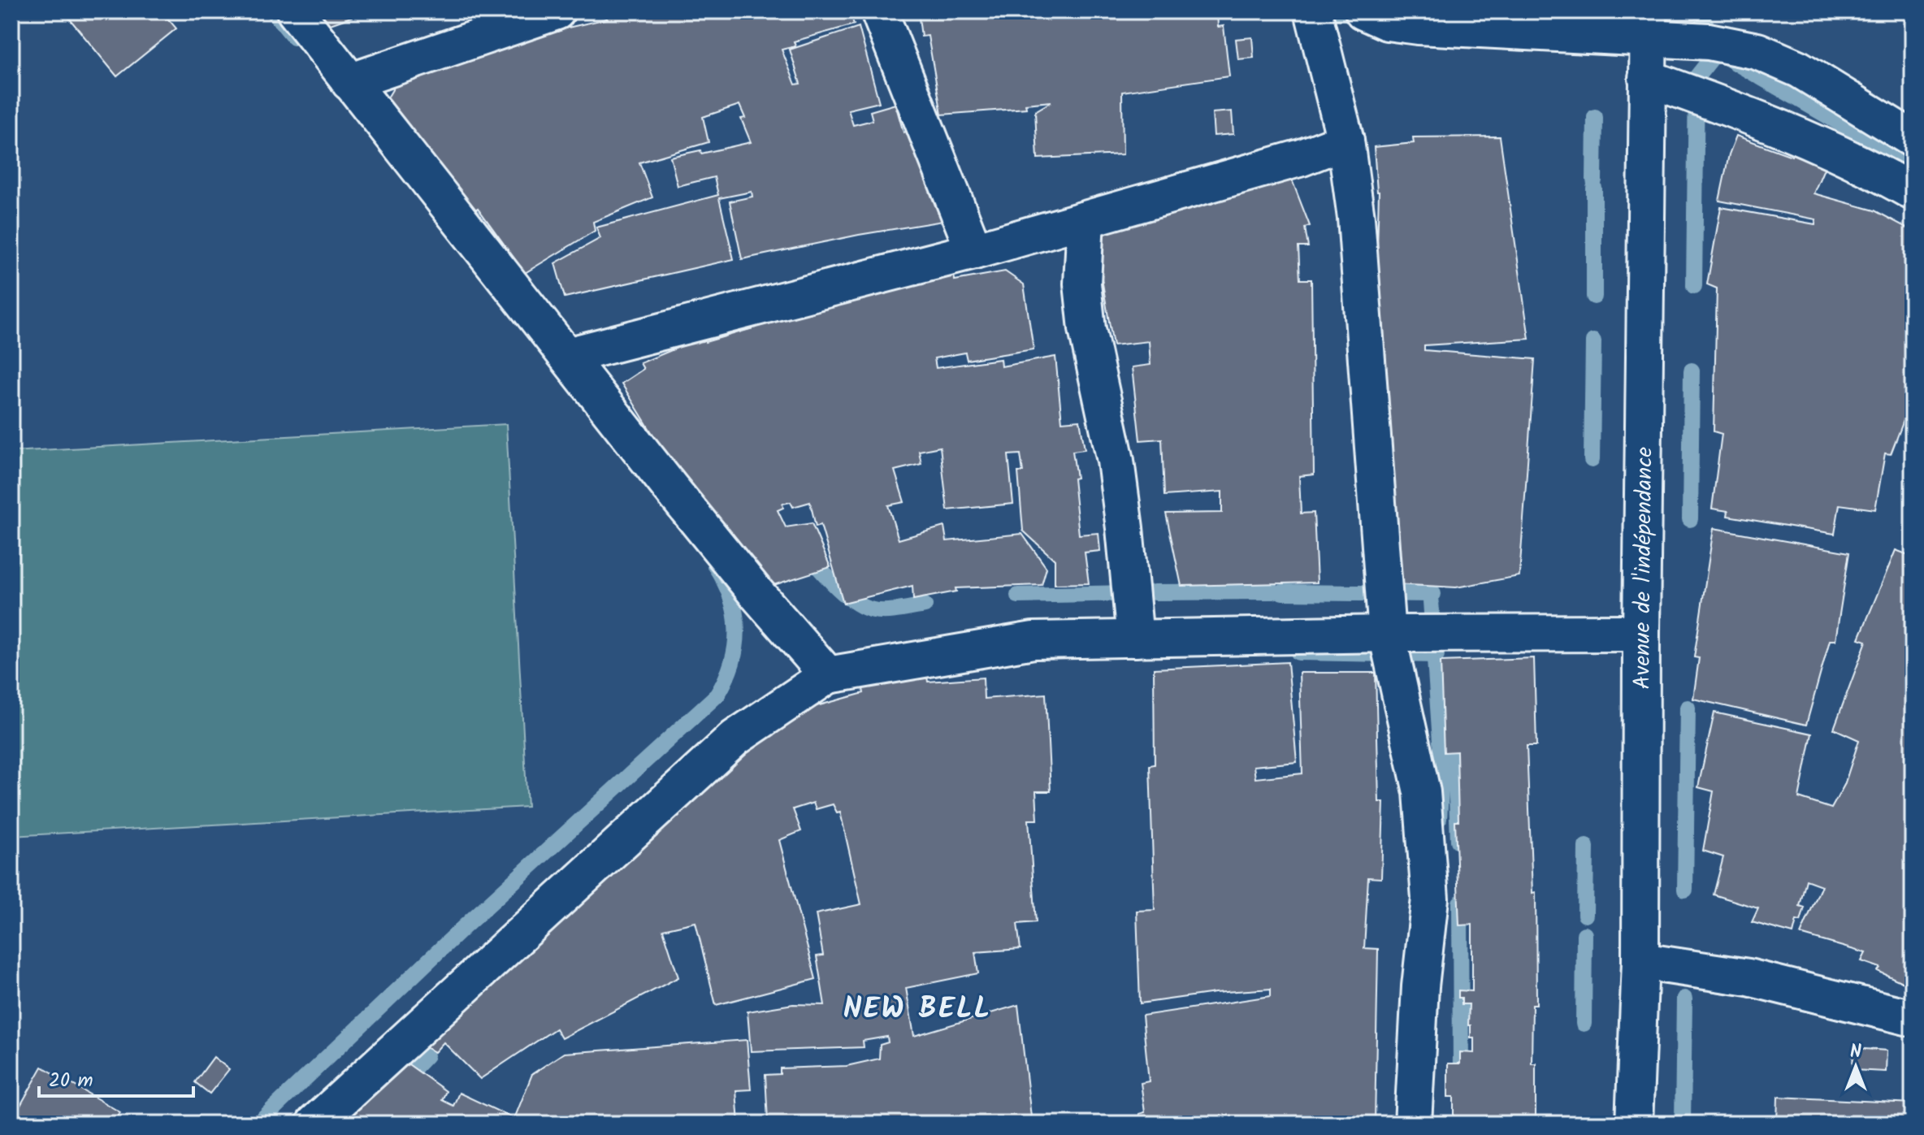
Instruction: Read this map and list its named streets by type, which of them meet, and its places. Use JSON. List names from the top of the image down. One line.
{"streets":{"street":["Avenue de l'indépendance"]},"districts":["NEW BELL"],"scale_bar":"20 m","north":"top"}
